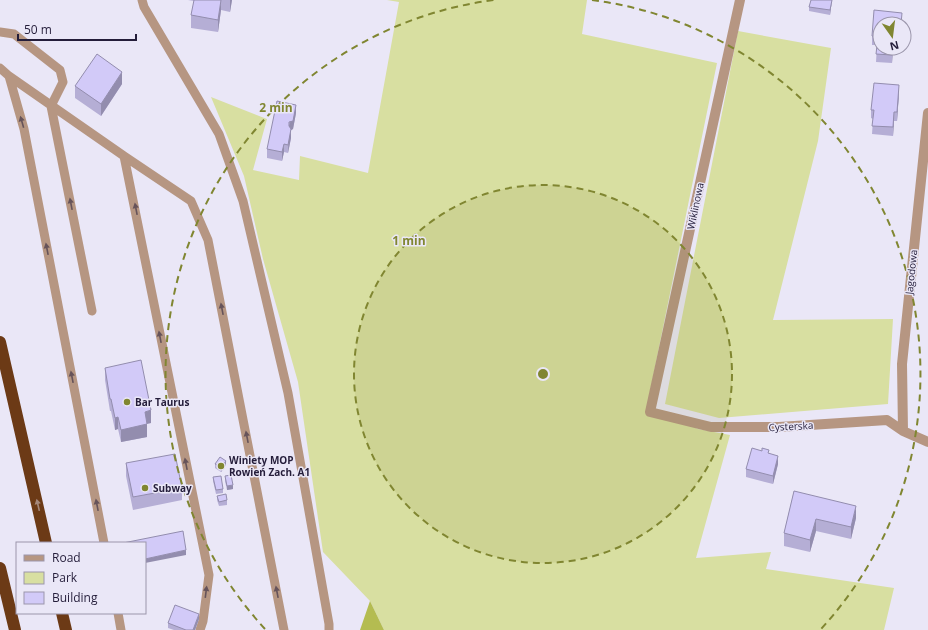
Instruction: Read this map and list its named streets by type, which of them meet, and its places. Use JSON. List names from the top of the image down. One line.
{"streets":{"street":["Wiklinowa","Jagodowa","Cysterska"]},"crossings":[["Wiklinowa","Cysterska"],["Jagodowa","Cysterska"]],"places":["Bar Taurus","Winiety MOP Rowień Zach. A1","Subway"],"legend":["Road","Park","Building"],"scale_bar":"50 m","north":"bottom","rings":["2 min","1 min"]}
